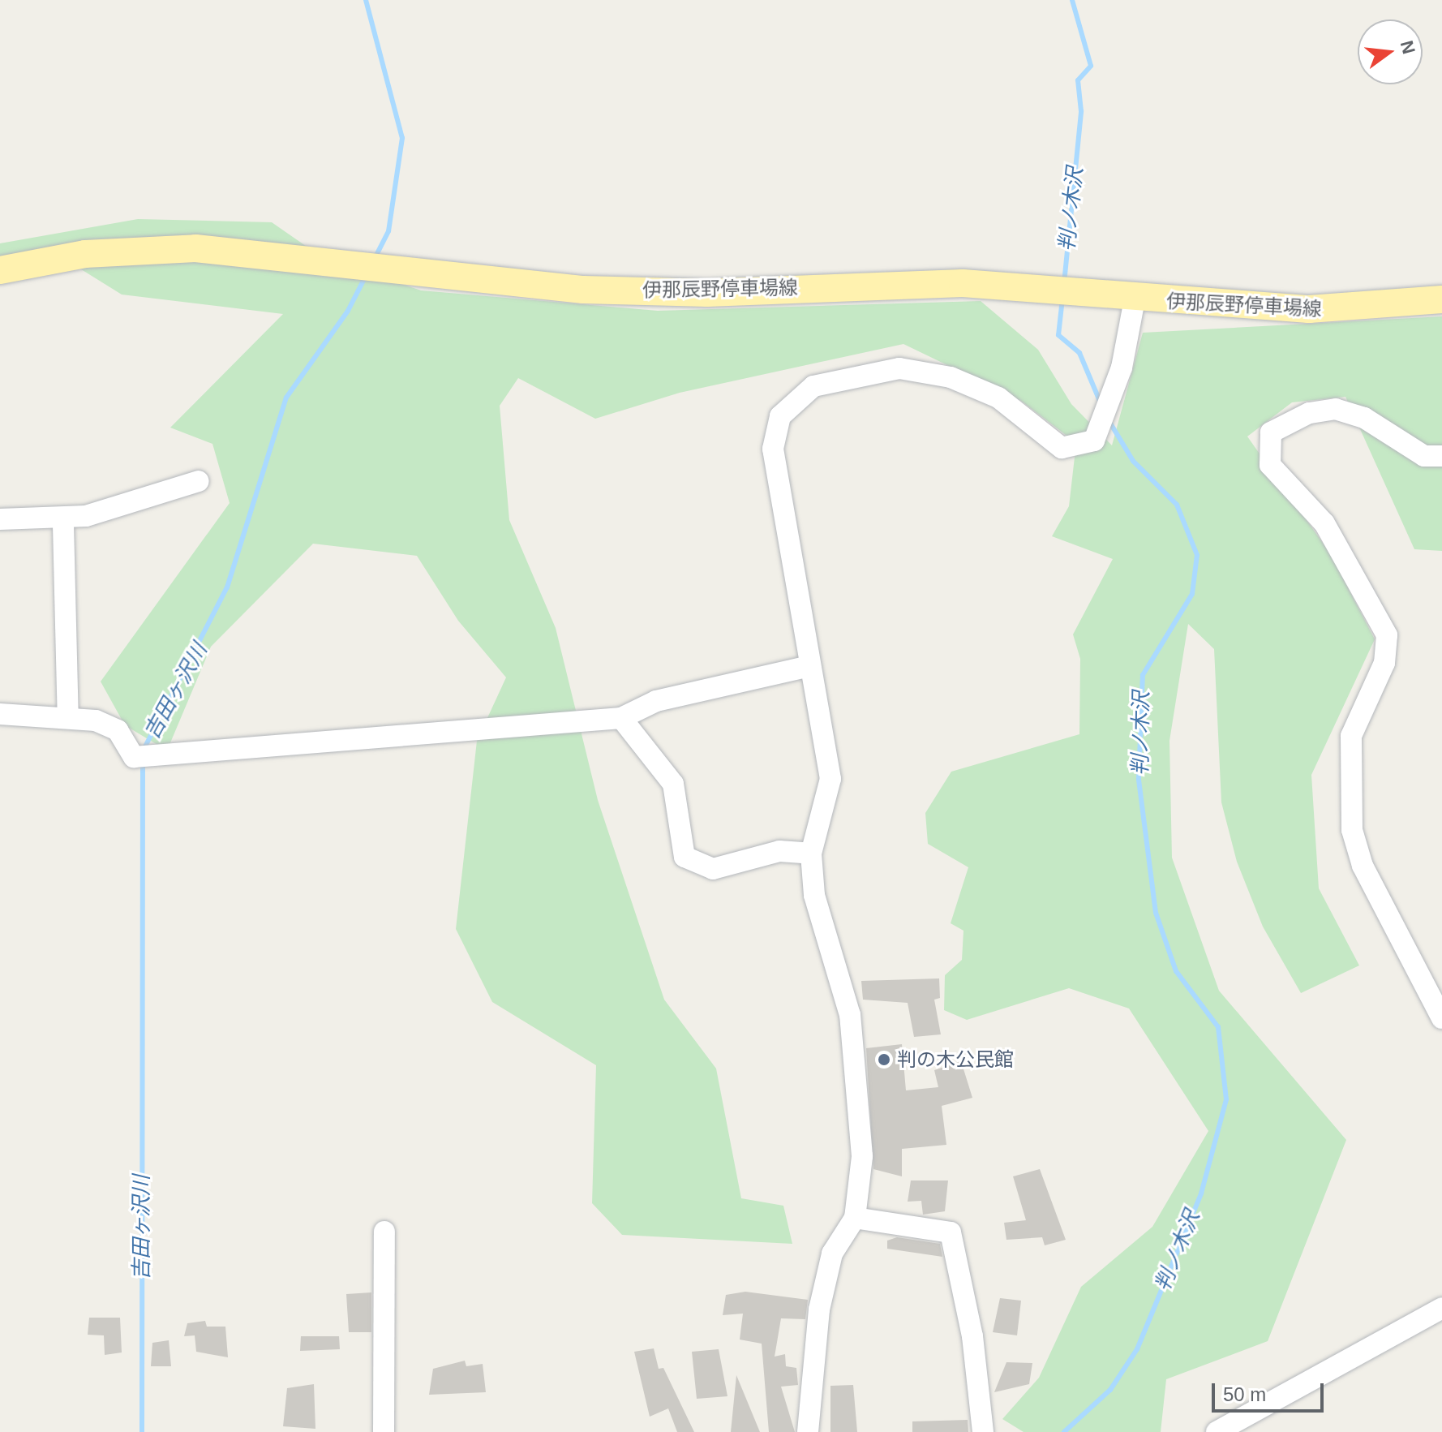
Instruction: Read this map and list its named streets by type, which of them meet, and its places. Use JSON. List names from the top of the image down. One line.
{"streets":{"main road":["伊那辰野停車場線"]},"water":["判ノ木沢","吉田ヶ沢川"],"places":["判の木公民館"],"scale_bar":"50 m","north":"right"}
